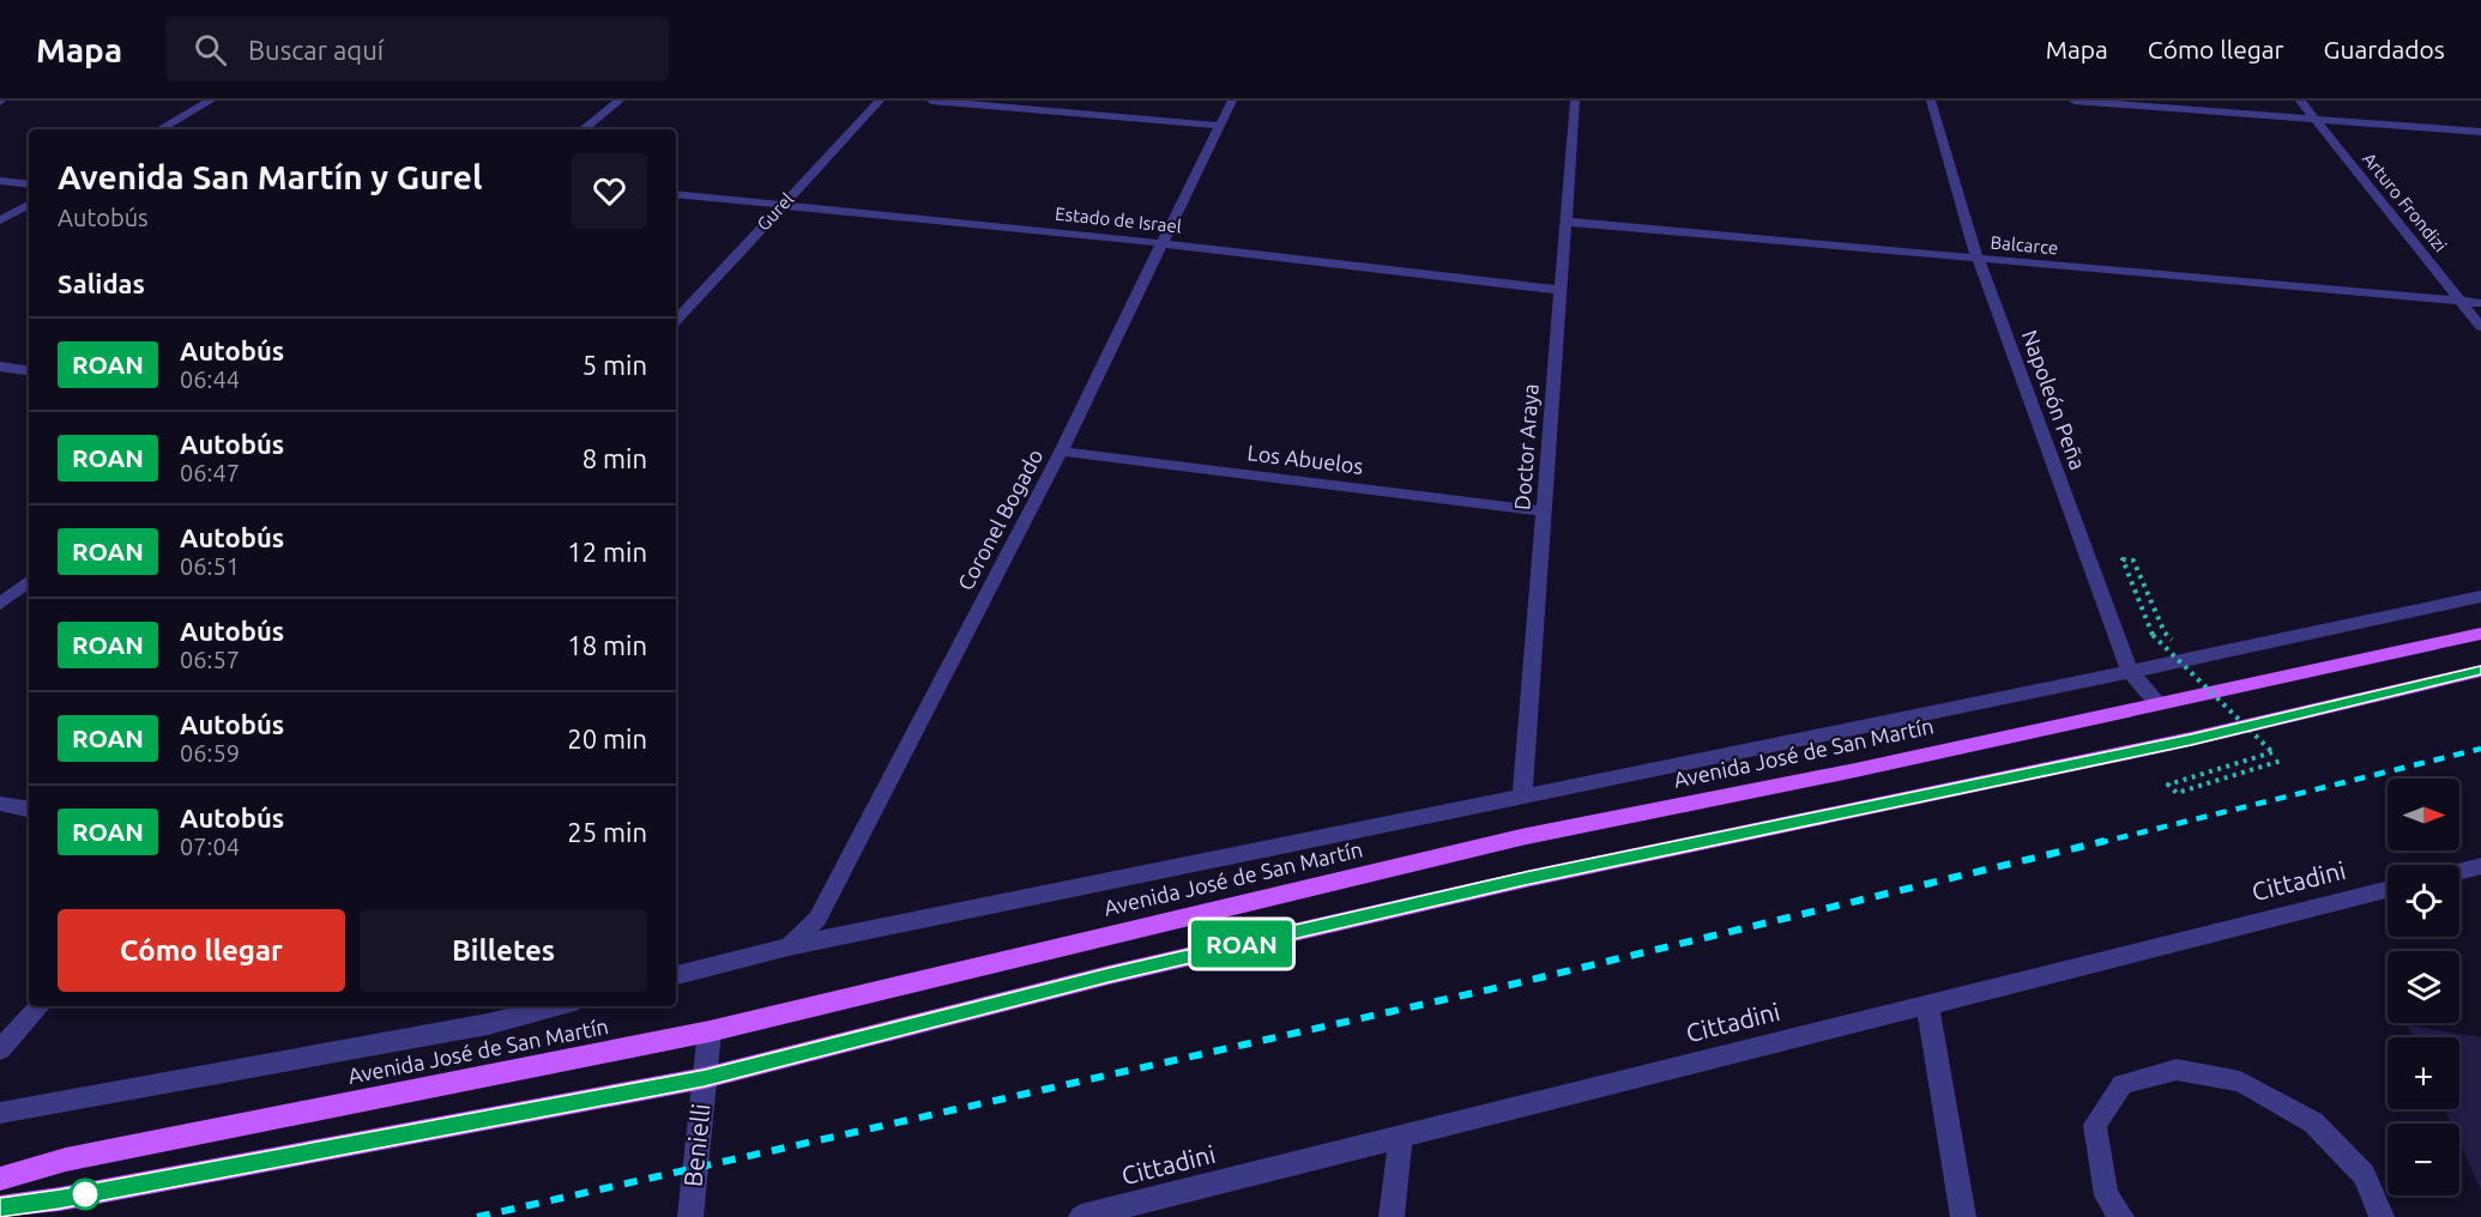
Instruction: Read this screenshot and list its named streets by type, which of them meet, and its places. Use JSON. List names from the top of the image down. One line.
{"streets":{"main road":["Avenida José de San Martín"],"street":["Arturo Frondizi","Gurel","Estado de Israel","Balcarce","Napoleón Peña","Doctor Araya","Los Abuelos","Coronel Bogado","Cittadini","Benielli"]},"crossings":[["Arturo Frondizi","Balcarce"],["Gurel","Estado de Israel"],["Estado de Israel","Doctor Araya"],["Estado de Israel","Coronel Bogado"],["Balcarce","Napoleón Peña"],["Balcarce","Doctor Araya"],["Napoleón Peña","Avenida José de San Martín"],["Doctor Araya","Los Abuelos"],["Los Abuelos","Coronel Bogado"],["Avenida José de San Martín","Benielli"]],"lines":["bus line ROAN"],"north":"right","page":{"header":"Mapa","search":"Buscar aquí","nav":["Mapa","Cómo llegar","Guardados"],"on_map":"ROAN","heading":[["Avenida San Martín y Gurel","Autobús"],"Salidas"],"list":[{"mark":"ROAN","name":"Autobús","note":"06:44","value":"5 min"},{"mark":"ROAN","name":"Autobús","note":"06:47","value":"8 min"},{"mark":"ROAN","name":"Autobús","note":"06:51","value":"12 min"},{"mark":"ROAN","name":"Autobús","note":"06:57","value":"18 min"},{"mark":"ROAN","name":"Autobús","note":"06:59","value":"20 min"},{"mark":"ROAN","name":"Autobús","note":"07:04","value":"25 min"}],"map_buttons":["+","−"],"buttons":["Cómo llegar","Billetes"]}}
